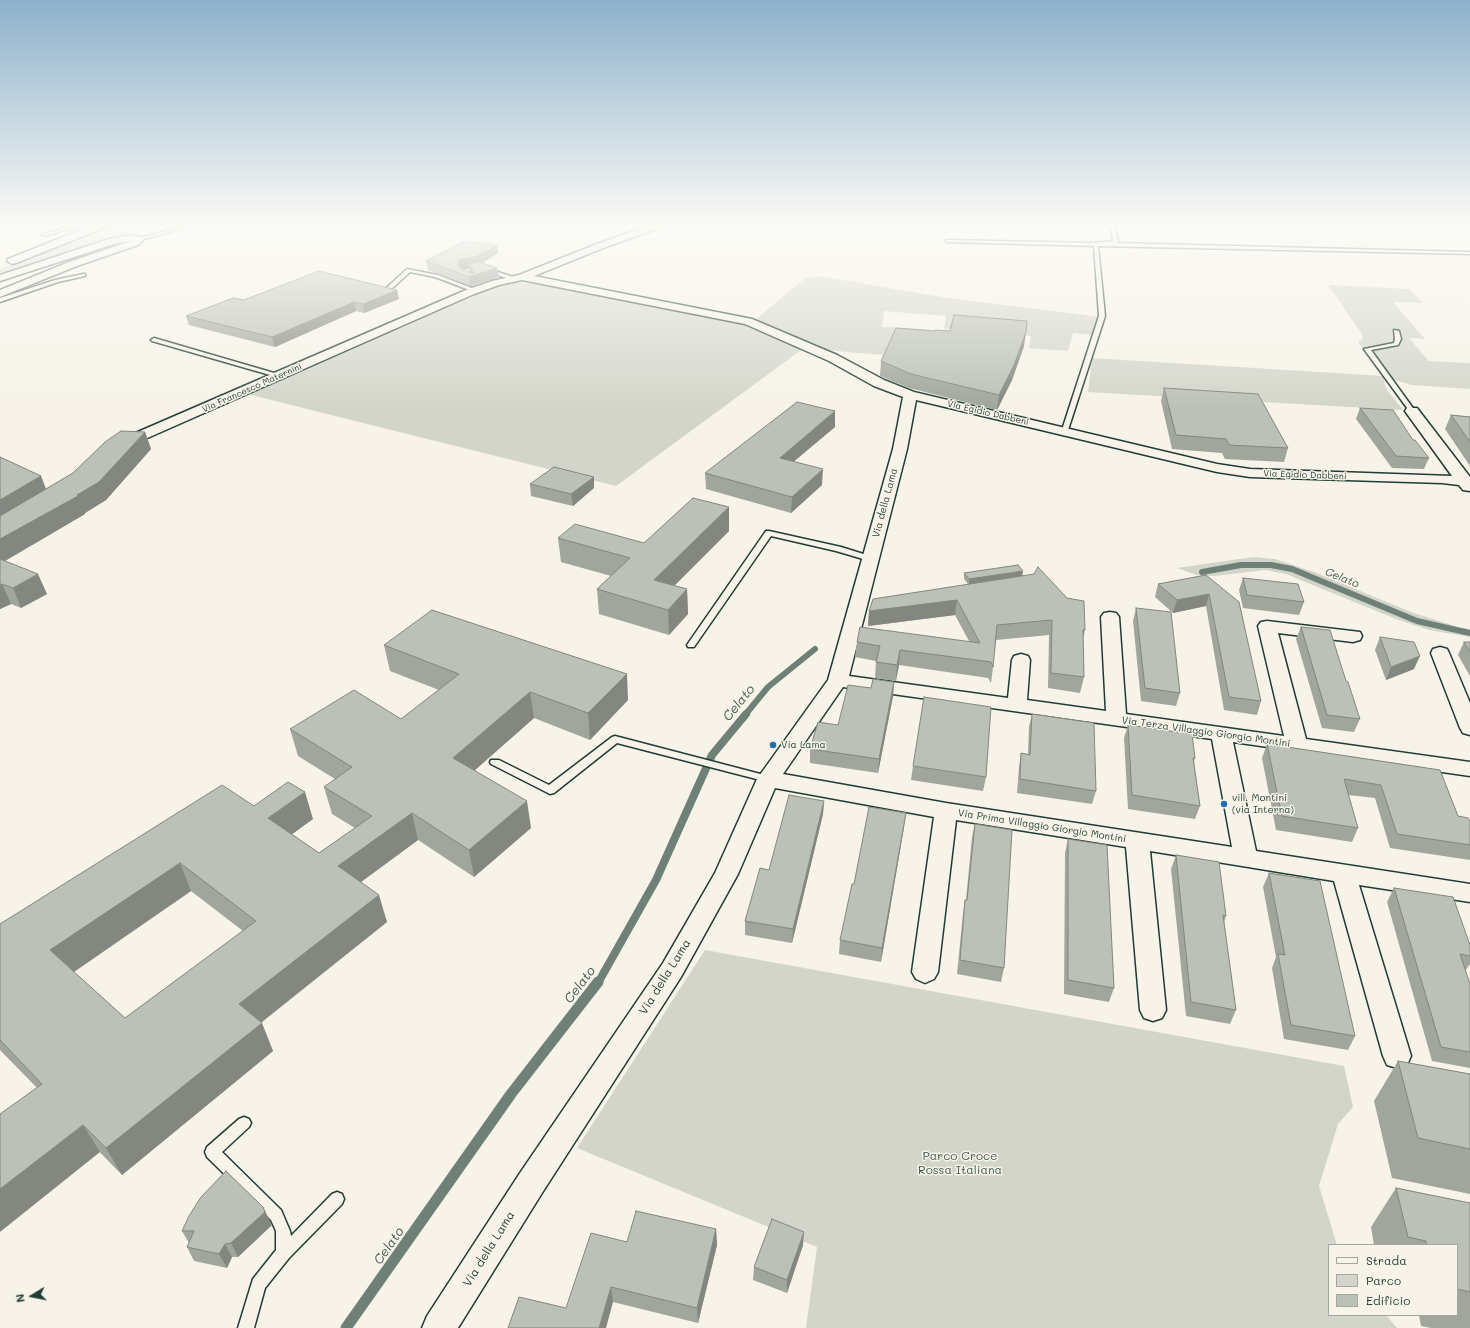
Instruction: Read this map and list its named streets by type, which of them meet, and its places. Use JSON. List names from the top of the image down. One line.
{"streets":{"street":["Via Francesco Maternini","Via Egidio Dabbeni","Via della Lama","Via Terza Villaggio Giorgio Montini","Via Prima Villaggio Giorgio Montini"]},"crossings":[["Via Egidio Dabbeni","Via della Lama"],["Via della Lama","Via Terza Villaggio Giorgio Montini"],["Via della Lama","Via Prima Villaggio Giorgio Montini"]],"water":["Celato"],"parks":["Parco Croce Rossa Italiana"],"places":["Via Lama","vill. Montini (via Interna)"],"legend":["Strada","Parco","Edificio"],"north":"left"}
